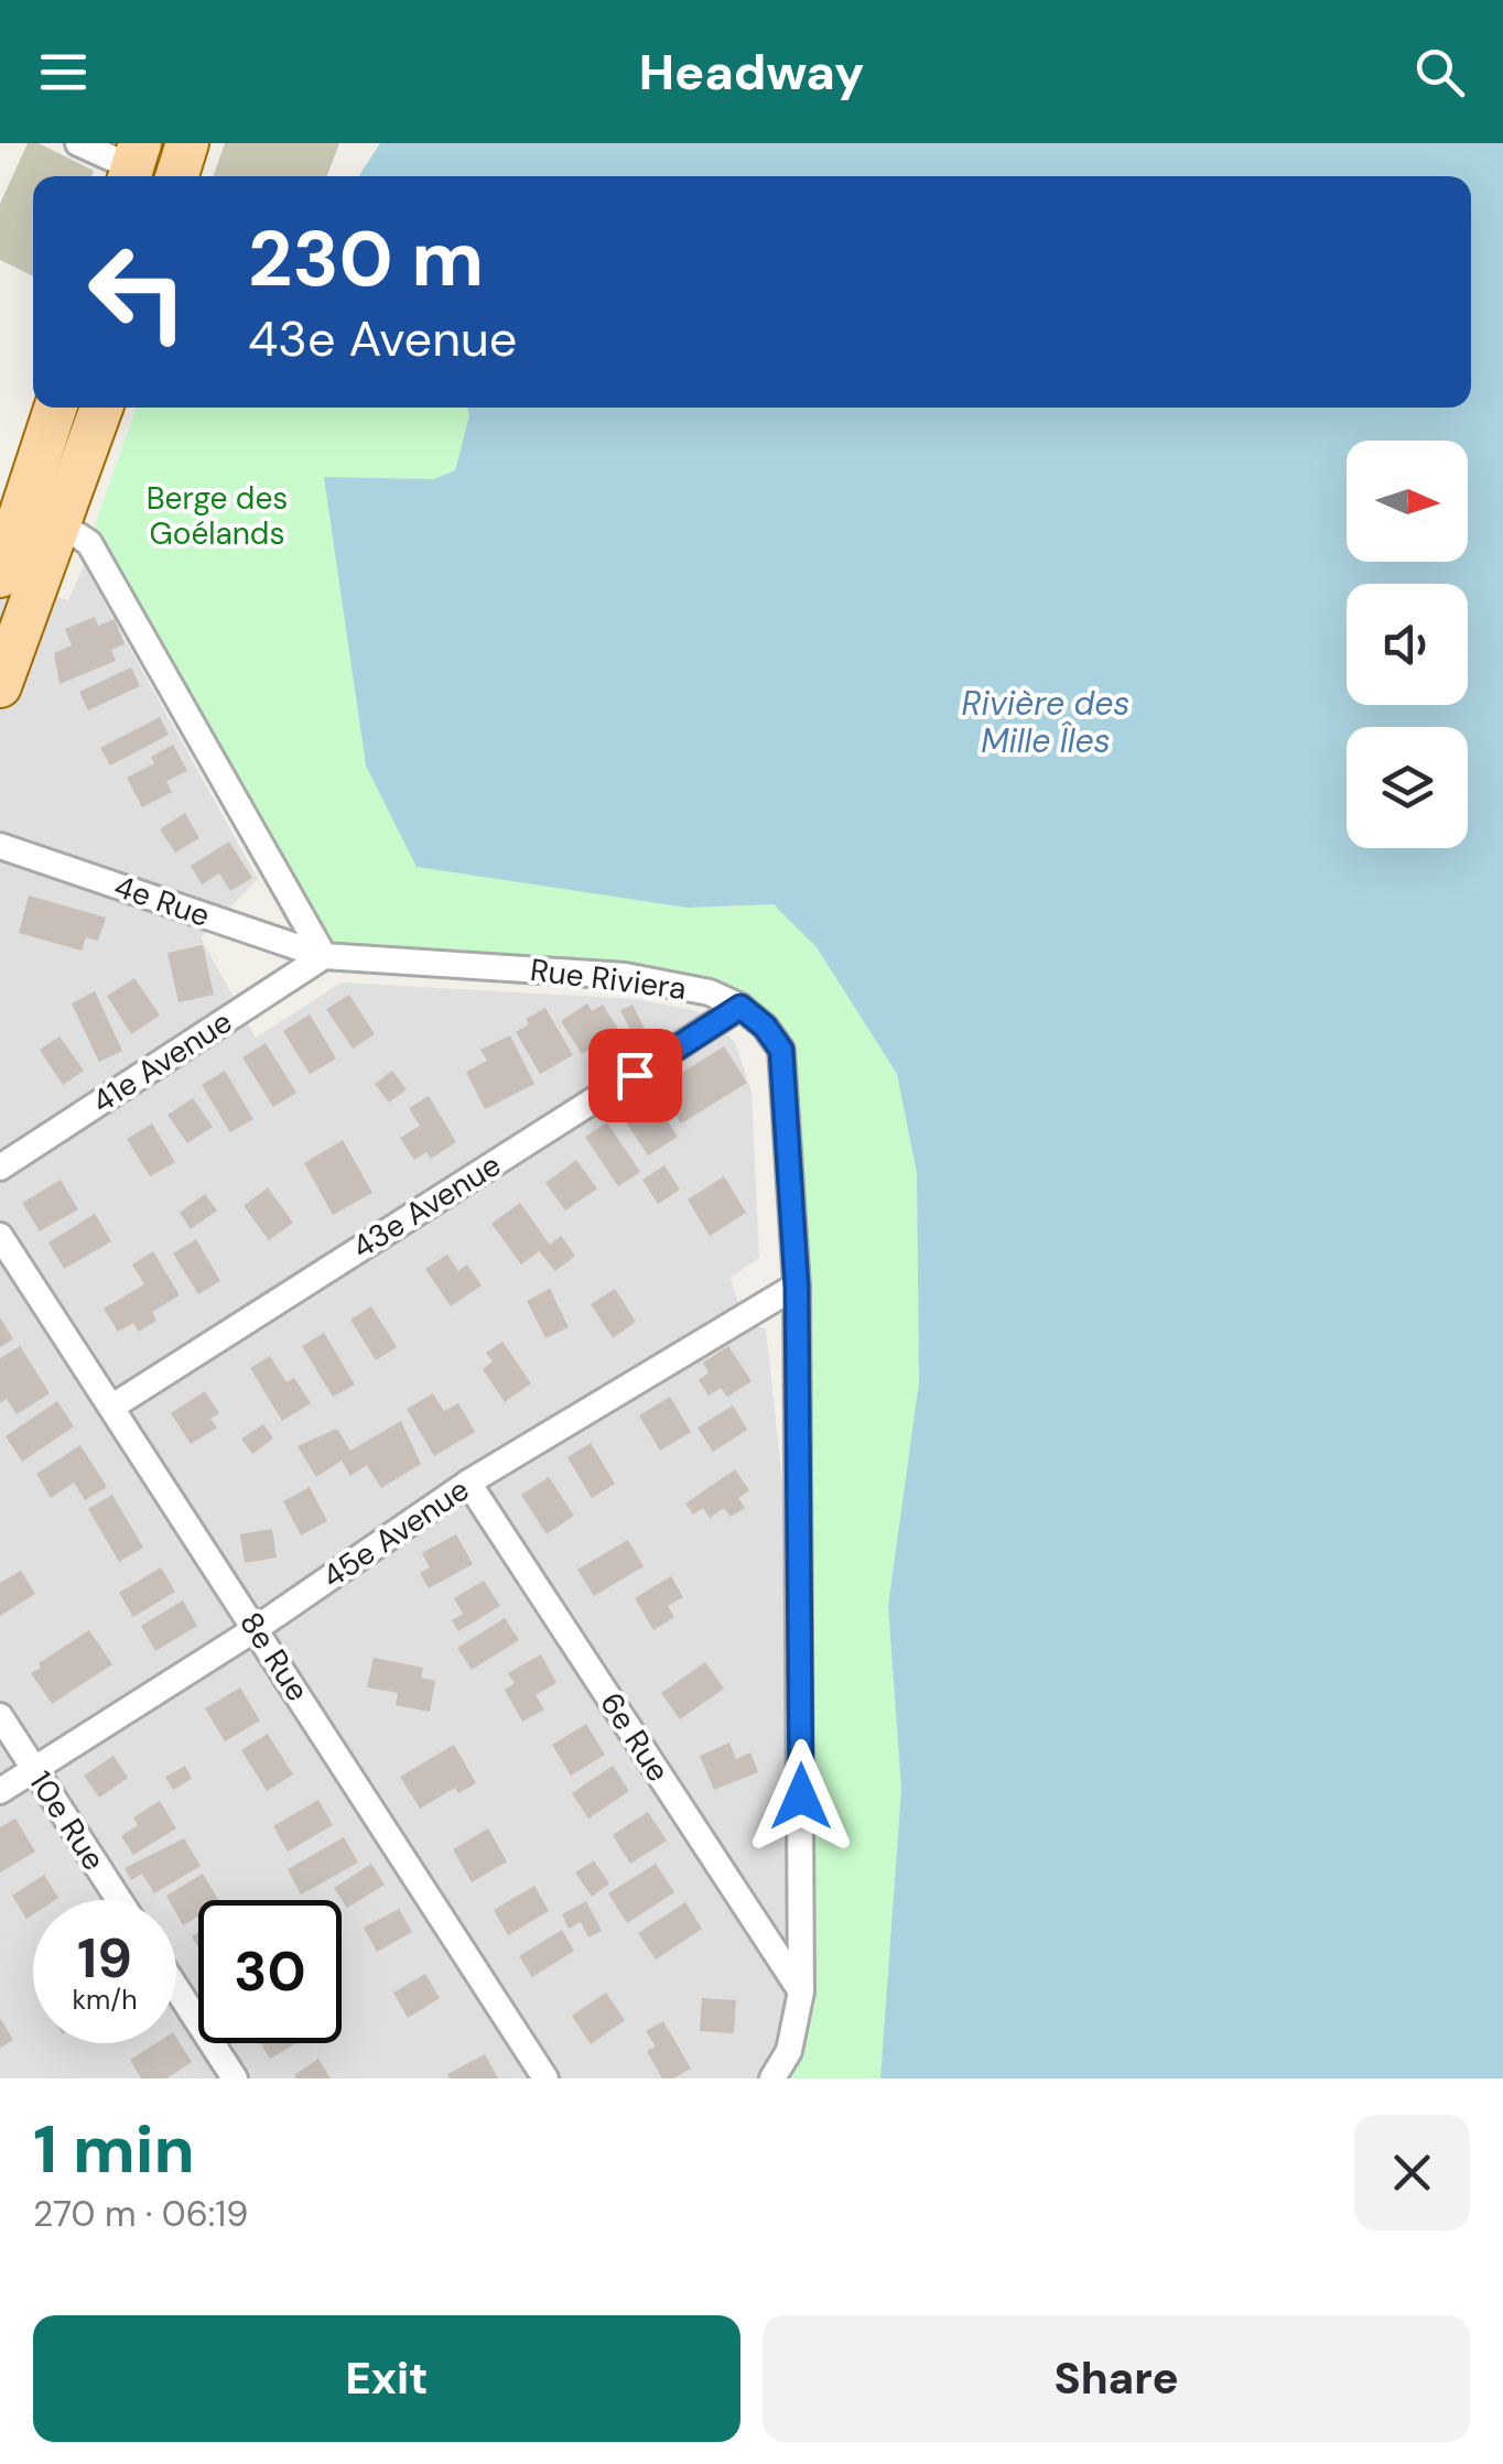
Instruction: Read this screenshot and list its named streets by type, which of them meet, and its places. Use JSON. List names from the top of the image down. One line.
{"streets":{"street":["4e Rue","Rue Riviera","41e Avenue","43e Avenue","45e Avenue","8e Rue","6e Rue","10e Rue"]},"crossings":[["4e Rue","Rue Riviera"],["4e Rue","41e Avenue"],["Rue Riviera","41e Avenue"],["Rue Riviera","43e Avenue"],["Rue Riviera","45e Avenue"],["Rue Riviera","6e Rue"],["43e Avenue","8e Rue"],["45e Avenue","8e Rue"],["45e Avenue","6e Rue"],["45e Avenue","10e Rue"]],"water":["Rivière des Mille Îles"],"parks":["Berge des Goélands"],"north":"right","page":{"header":"Headway","turn":["230 m","43e Avenue"],"speed":"19 km/h","limit":"30","heading":["1 min","270 m · 06:19"],"buttons":["Exit","Share"]}}
